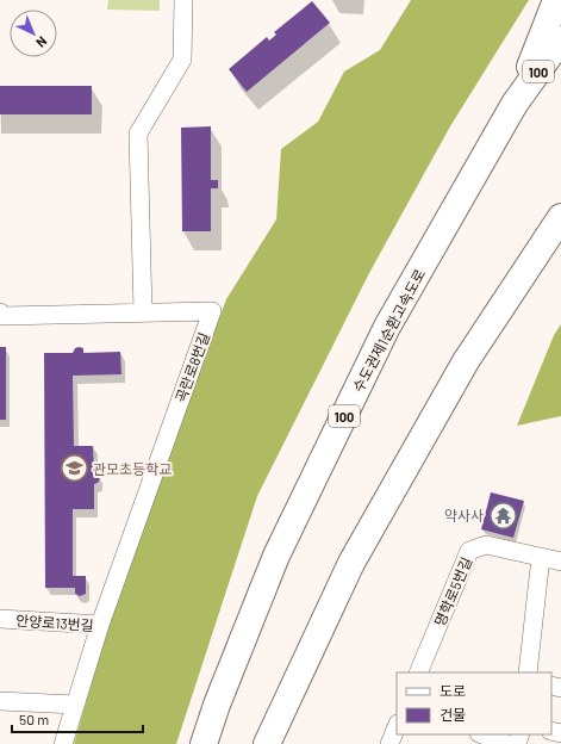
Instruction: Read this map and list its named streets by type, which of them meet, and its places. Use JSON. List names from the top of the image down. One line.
{"streets":{"highway":["100","수도권제1순환고속도로"],"street":["곡란로8번길","명학로5번길","안양로13번길"]},"crossings":[["곡란로8번길","안양로13번길"]],"places":{"school or university":["관모초등학교"],"temple":["약사사"]},"legend":["도로","건물"],"scale_bar":"50 m","north":"bottom right"}
